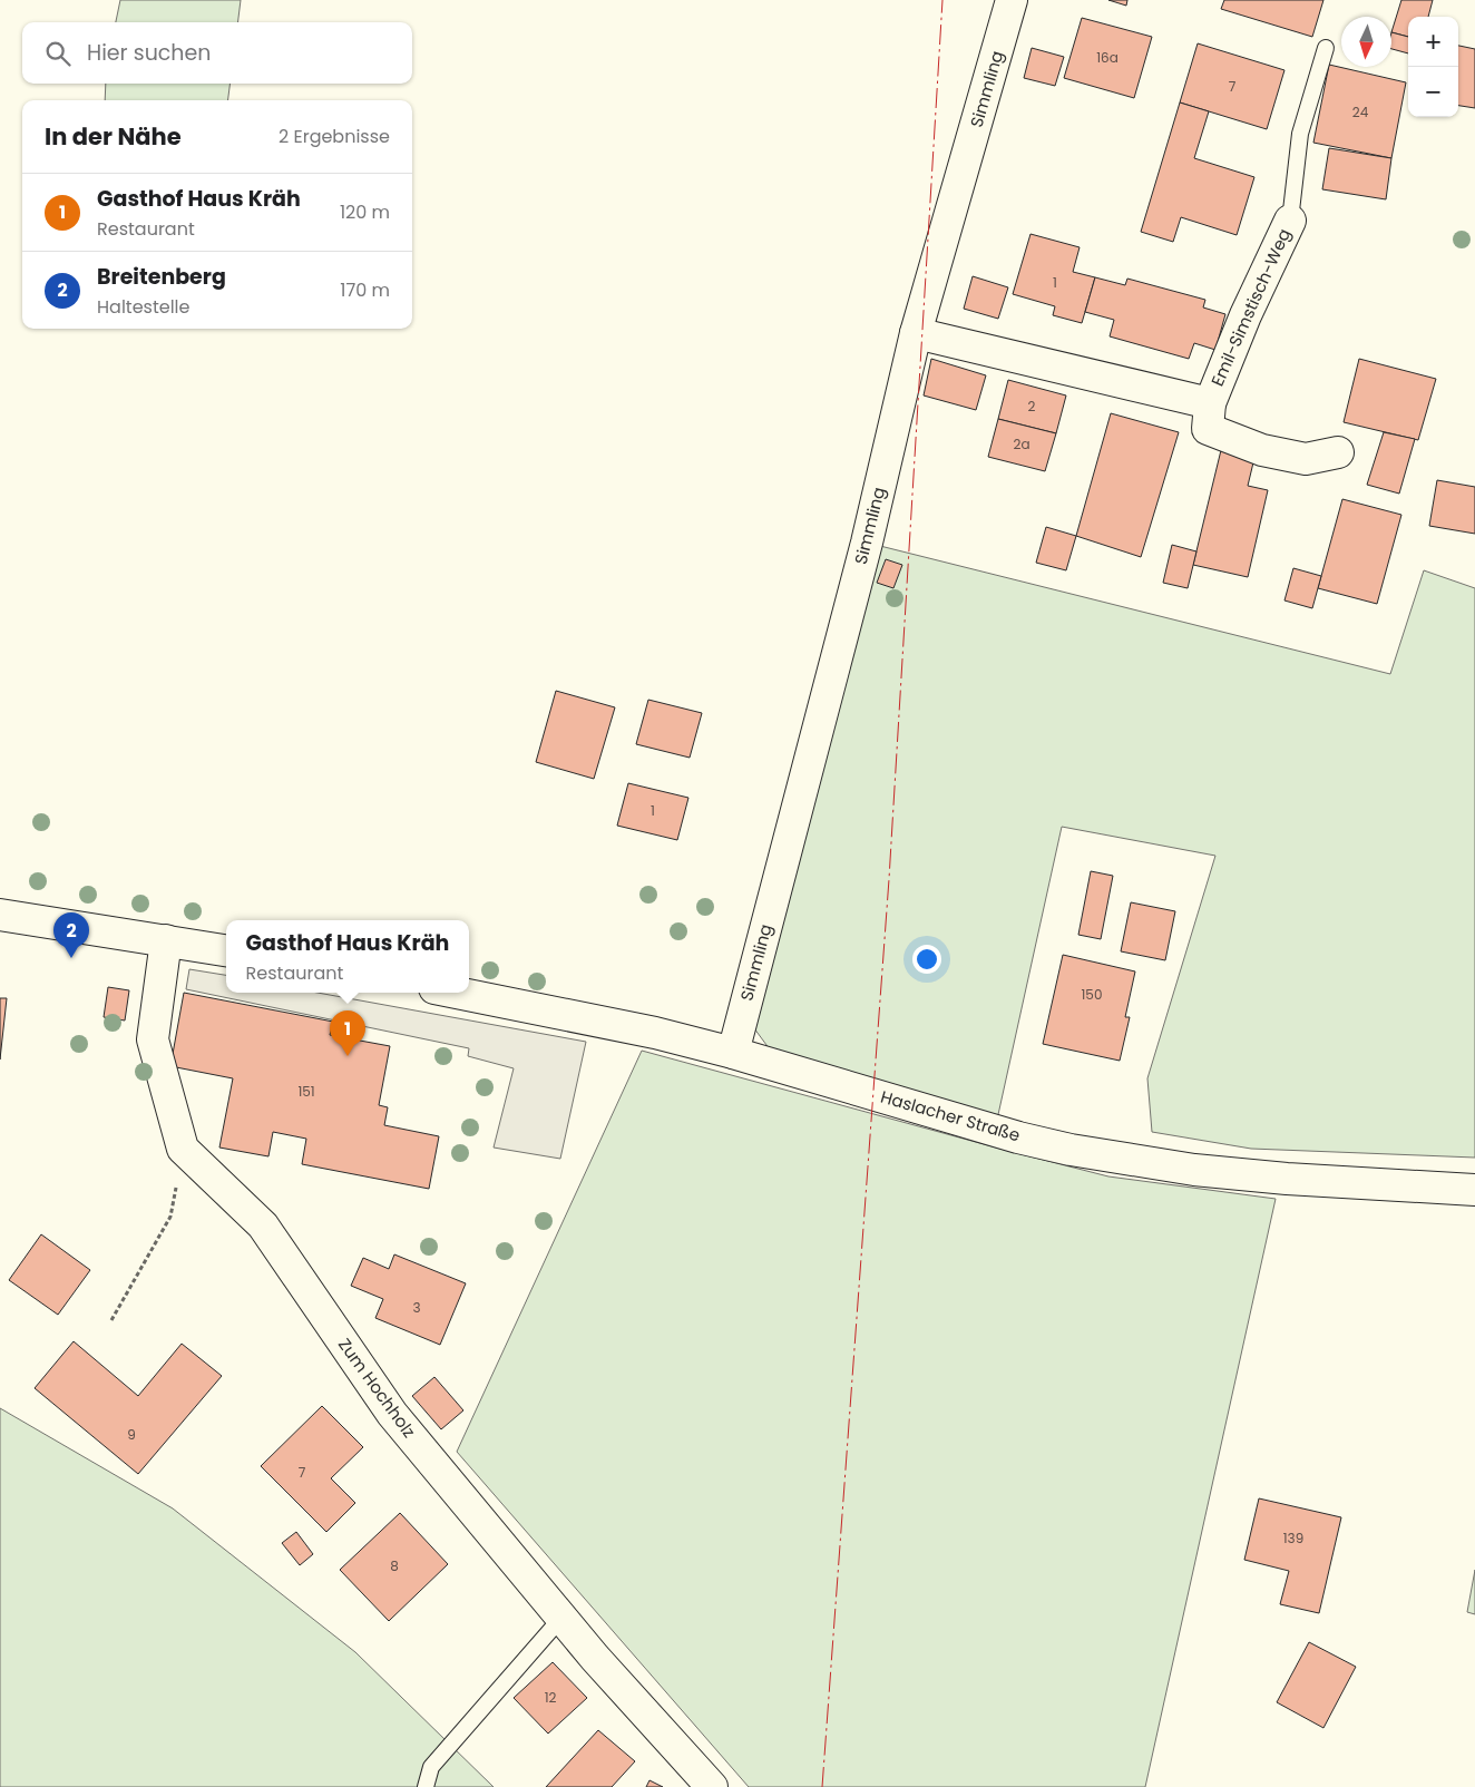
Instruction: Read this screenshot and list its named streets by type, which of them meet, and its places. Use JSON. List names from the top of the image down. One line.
{"streets":{"street":["Simmling","Emil-Simstisch-Weg","Haslacher Straße","Zum Hochholz"]},"crossings":[["Simmling","Emil-Simstisch-Weg"],["Simmling","Haslacher Straße"]],"house_numbers":["16a","7","24","1","2","2a","1","150","151","3","9","7","139","8","12"],"north":"bottom","page":{"map_buttons":["+","−"],"search":"Hier suchen","heading":["In der Nähe","2 Ergebnisse"],"list":[{"mark":"1","name":"Gasthof Haus Kräh","note":"Restaurant","value":"120 m"},{"mark":"2","name":"Breitenberg","note":"Haltestelle","value":"170 m"}],"pins":["2","1"],"popup":["Gasthof Haus Kräh","Restaurant"]}}
